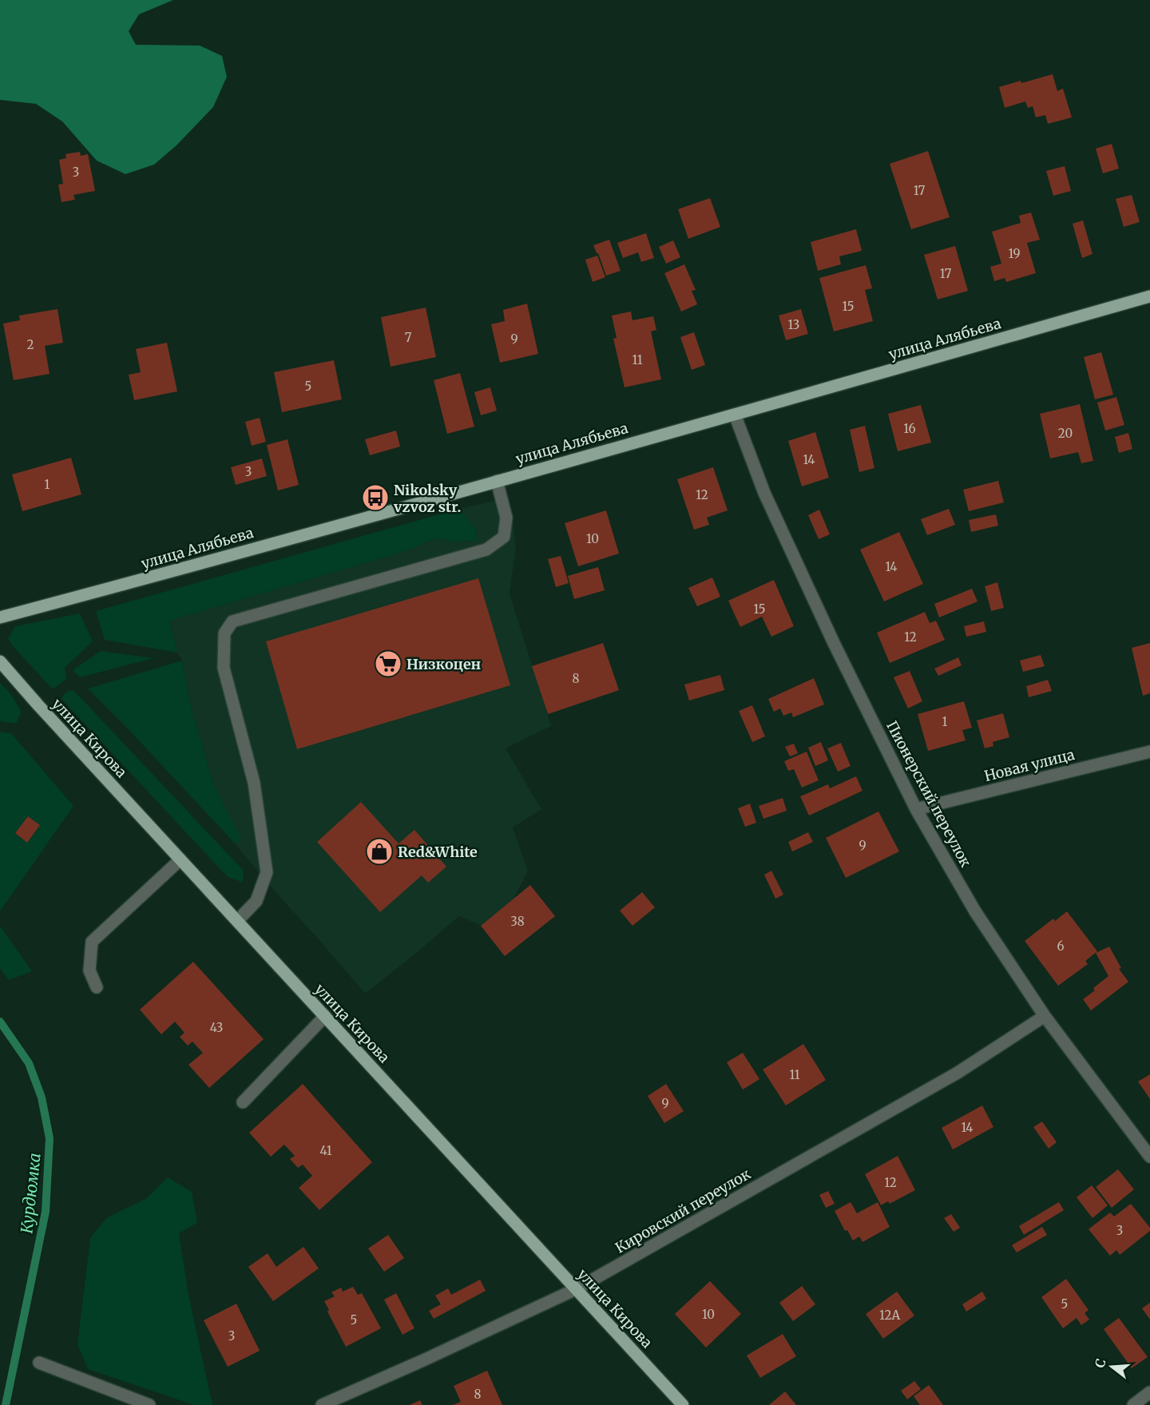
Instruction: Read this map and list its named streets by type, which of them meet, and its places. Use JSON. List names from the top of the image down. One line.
{"streets":{"main road":["улица Алябьева","улица Кирова"],"street":["Новая улица","Пионерский переулок","Кировский переулок"]},"crossings":[["улица Алябьева","Пионерский переулок"],["улица Кирова","Кировский переулок"],["Новая улица","Пионерский переулок"],["Пионерский переулок","Кировский переулок"]],"water":["Курдюмка"],"places":{"bus stop":["Nikolsky vzvoz str."],"supermarket":["Низкоцен"],"shop":["Red&White"]},"house_numbers":["3","17","19","17","15","13","7","9","2","11","5","16","20","14","3","1","12","10","14","15","12","8","1","9","38","6","43","11","9","14","41","12","3","5","10","12А","5","3","8"],"north":"left"}
